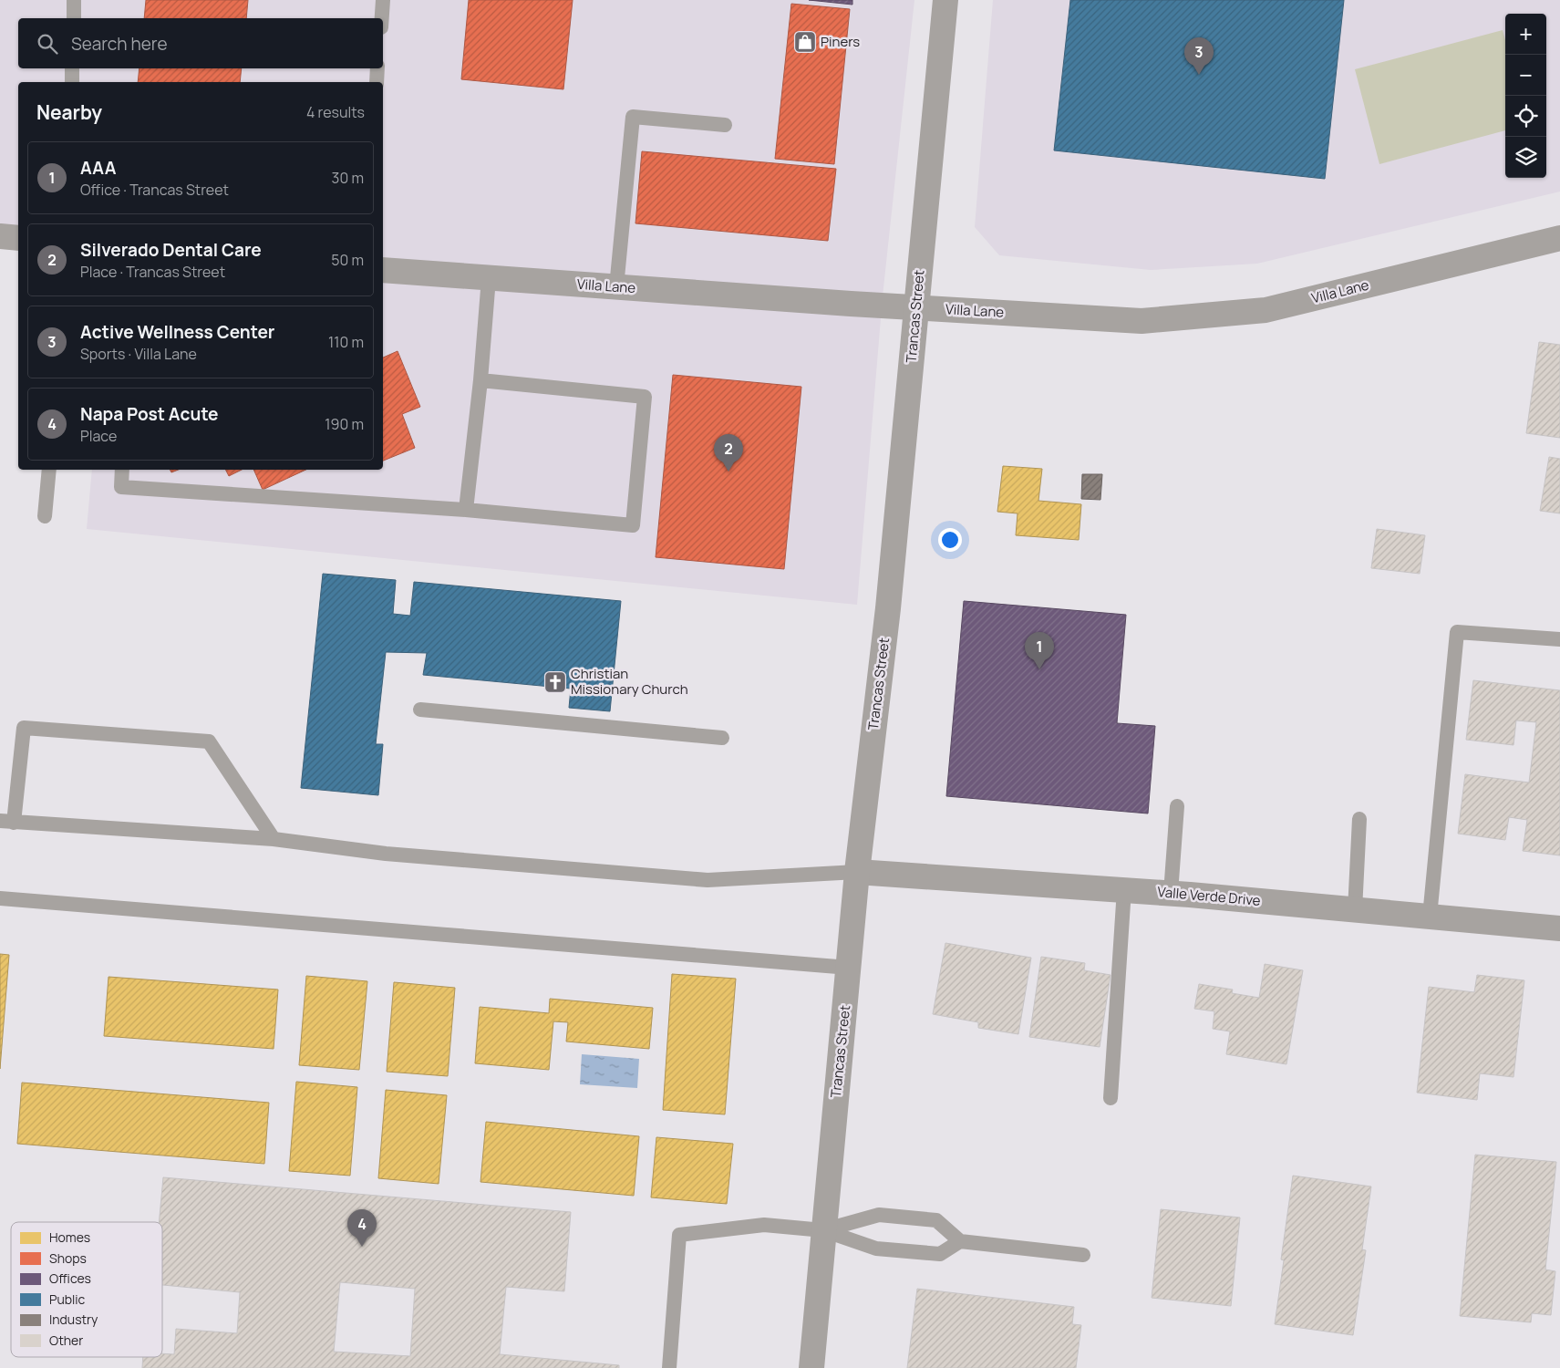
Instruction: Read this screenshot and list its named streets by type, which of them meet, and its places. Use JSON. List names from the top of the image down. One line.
{"streets":{"street":["Villa Lane","Trancas Street","Valle Verde Drive"]},"crossings":[["Villa Lane","Trancas Street"],["Trancas Street","Valle Verde Drive"]],"places":{"shop":["Piners"],"church":["Christian Missionary Church"]},"legend":["Homes","Shops","Offices","Public","Industry","Other"],"page":{"map_buttons":["+","−"],"search":"Search here","pins":["3","2","1","4"],"heading":["Nearby","4 results"],"list":[{"mark":"1","name":"AAA","note":"Office · Trancas Street","value":"30 m"},{"mark":"2","name":"Silverado Dental Care","note":"Place · Trancas Street","value":"50 m"},{"mark":"3","name":"Active Wellness Center","note":"Sports · Villa Lane","value":"110 m"},{"mark":"4","name":"Napa Post Acute","note":"Place","value":"190 m"}]}}
